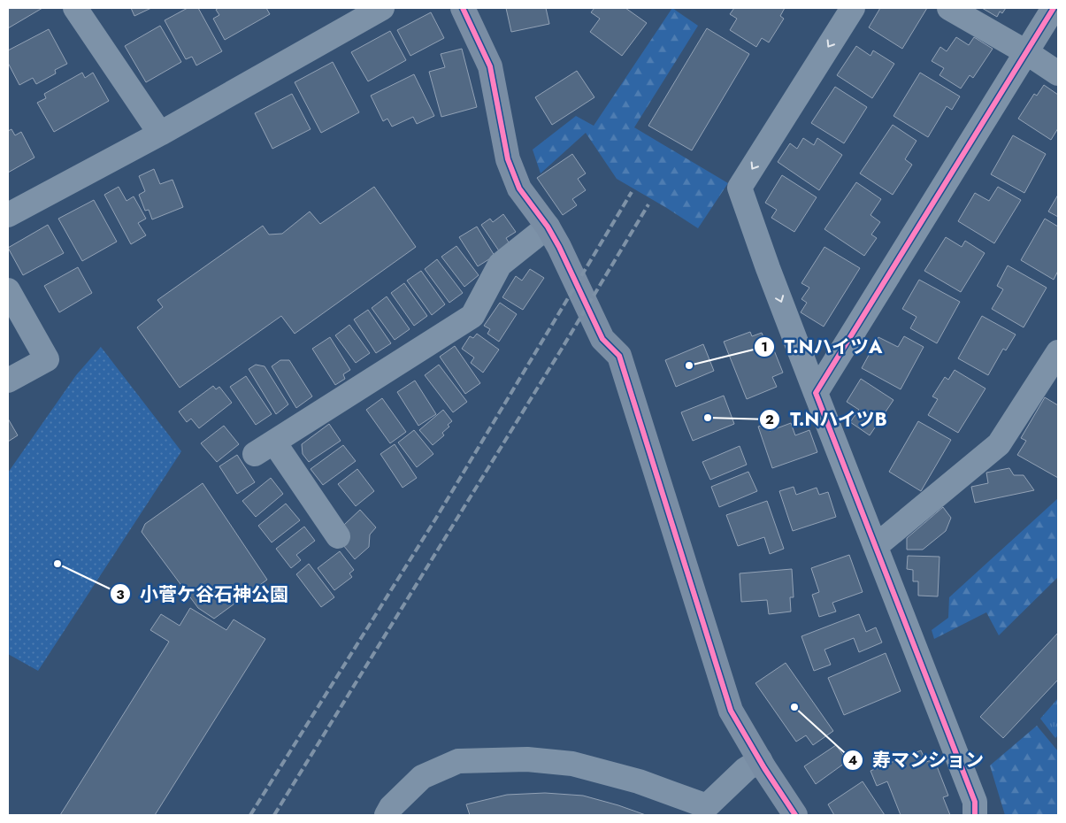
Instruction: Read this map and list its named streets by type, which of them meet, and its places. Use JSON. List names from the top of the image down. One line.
{"places":["T.NハイツA","T.NハイツB","小菅ケ谷石神公園","寿マンション"]}
